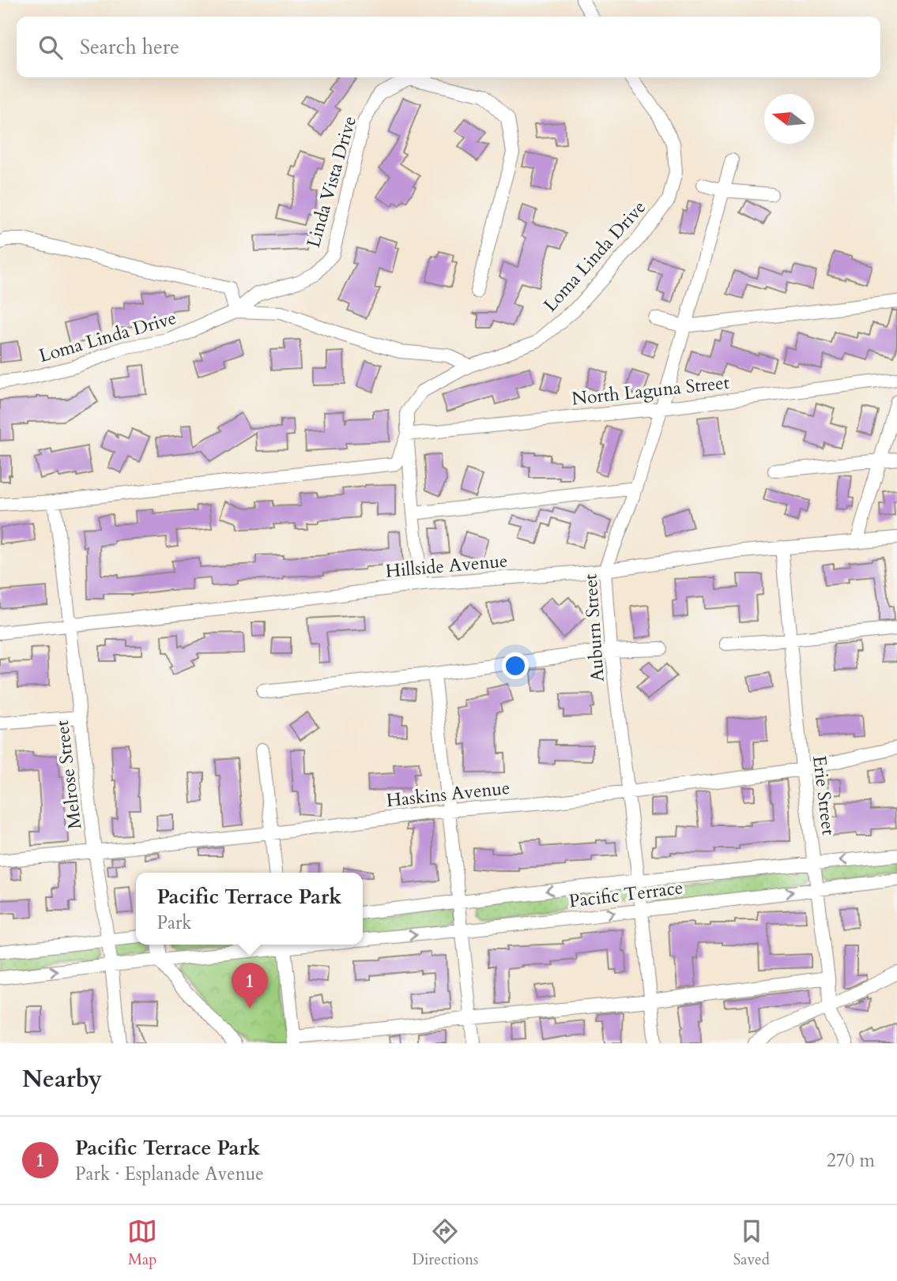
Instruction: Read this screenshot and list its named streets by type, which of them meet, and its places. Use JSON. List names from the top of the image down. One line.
{"streets":{"street":["Linda Vista Drive","Loma Linda Drive","North Laguna Street","Hillside Avenue","Auburn Street","Melrose Street","Haskins Avenue","Erie Street","Pacific Terrace"]},"crossings":[["Linda Vista Drive","Loma Linda Drive"],["North Laguna Street","Auburn Street"],["Hillside Avenue","Auburn Street"],["Hillside Avenue","Melrose Street"],["Hillside Avenue","Erie Street"],["Auburn Street","Haskins Avenue"],["Auburn Street","Pacific Terrace"],["Melrose Street","Haskins Avenue"],["Haskins Avenue","Erie Street"],["Erie Street","Pacific Terrace"]],"north":"left","page":{"search":"Search here","popup":["Pacific Terrace Park","Park"],"pins":"1","heading":"Nearby","list":[{"mark":"1","name":"Pacific Terrace Park","note":"Park · Esplanade Avenue","value":"270 m"}],"nav":["Map","Directions","Saved"]}}
